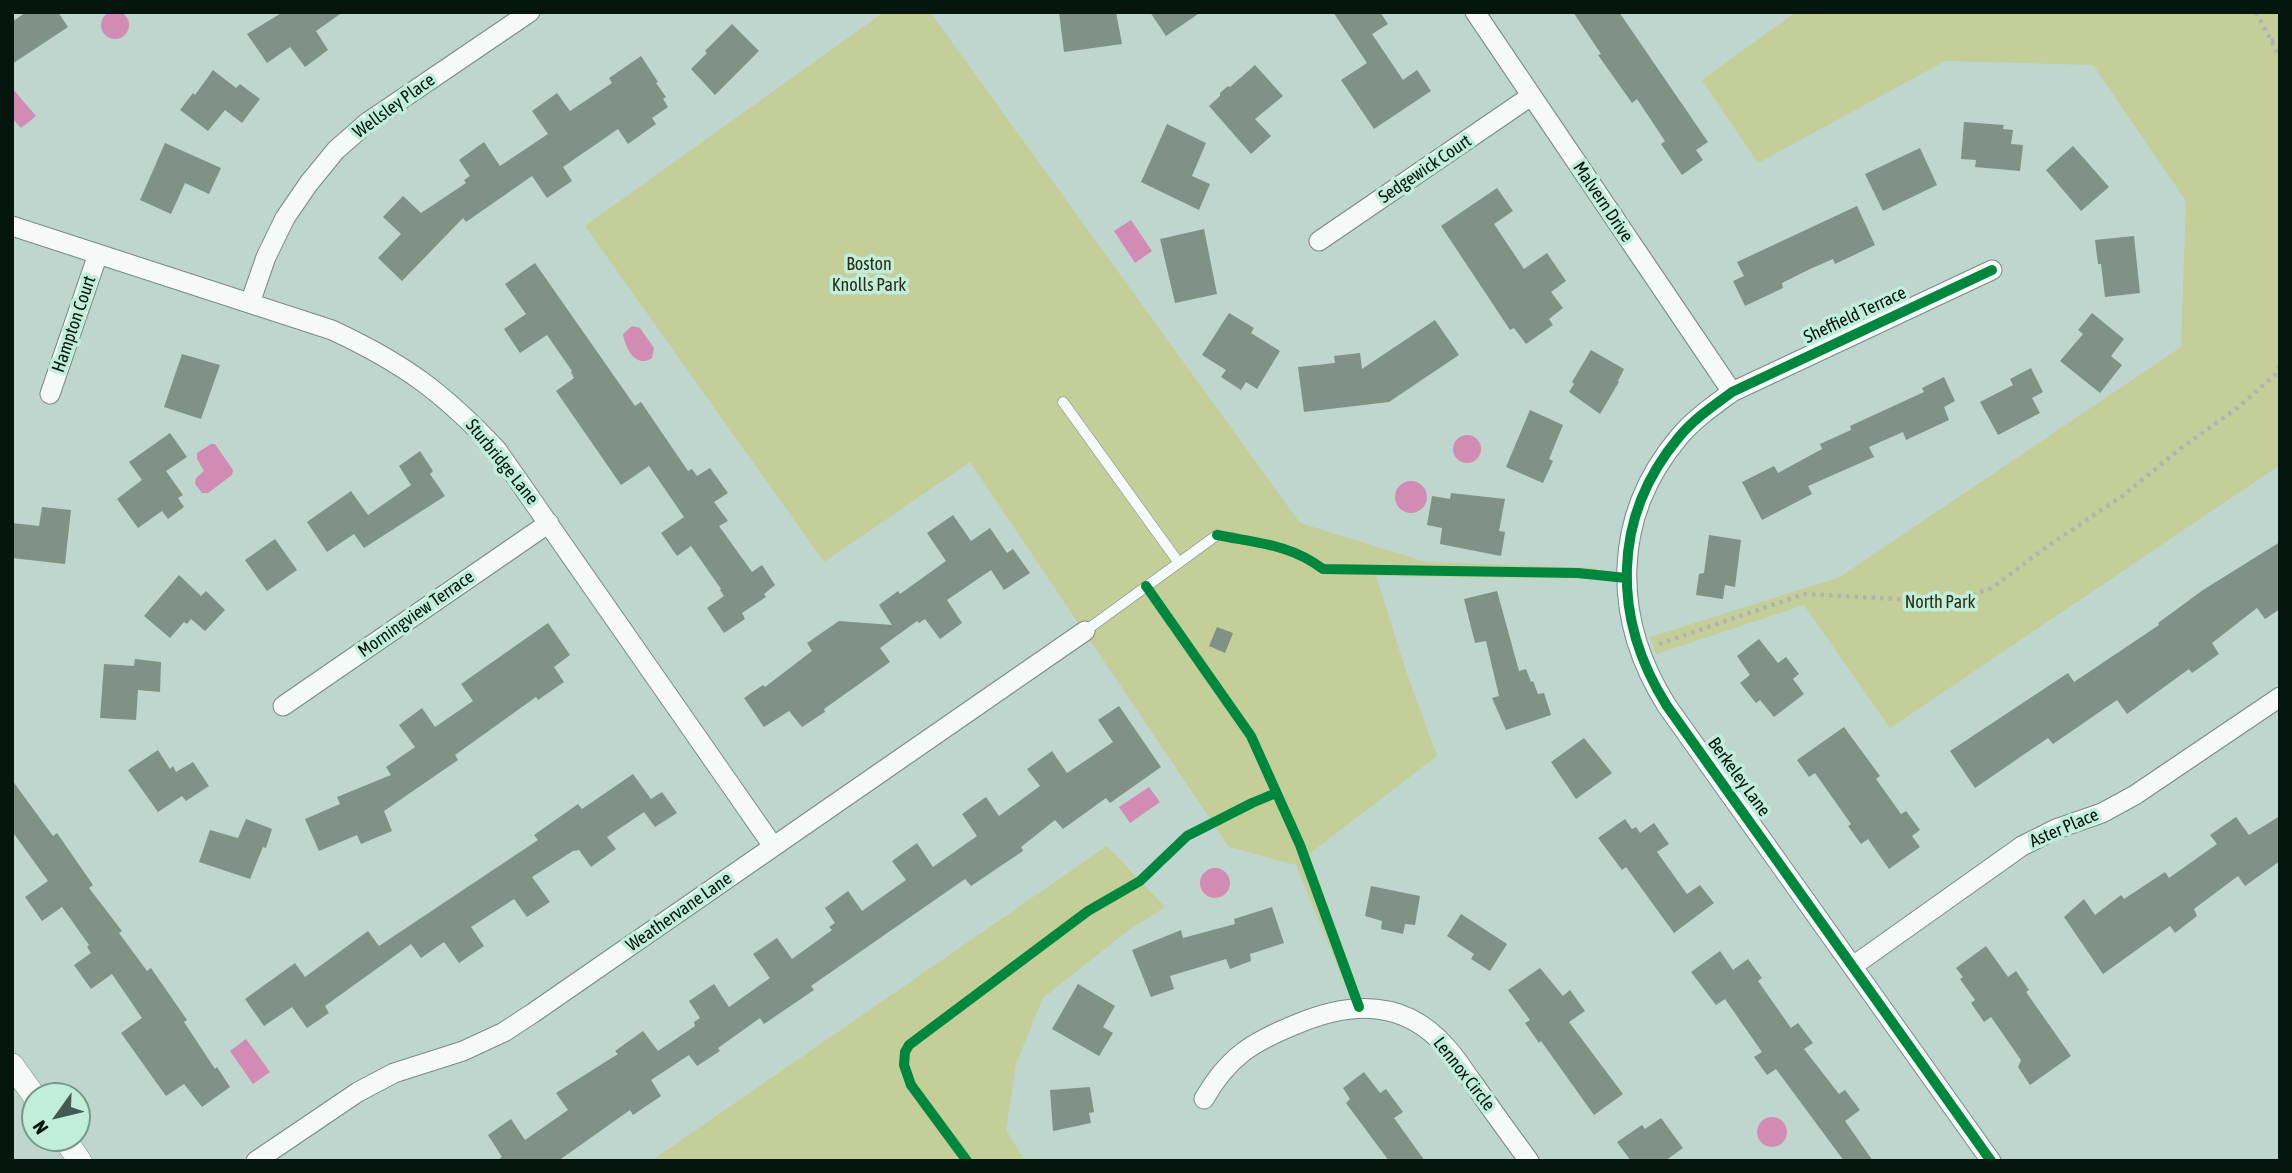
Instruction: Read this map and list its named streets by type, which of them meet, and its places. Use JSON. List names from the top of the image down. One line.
{"streets":{"street":["Wellsley Place","Sedgewick Court","Malvern Drive","Sheffield Terrace","Hampton Court","Sturbridge Lane","Morningview Terrace","Berkeley Lane","Aster Place","Weathervane Lane","Lennox Circle"]},"crossings":[["Wellsley Place","Sturbridge Lane"],["Sedgewick Court","Malvern Drive"],["Malvern Drive","Sheffield Terrace"],["Malvern Drive","Berkeley Lane"],["Sheffield Terrace","Berkeley Lane"],["Hampton Court","Sturbridge Lane"],["Sturbridge Lane","Morningview Terrace"],["Sturbridge Lane","Weathervane Lane"],["Berkeley Lane","Aster Place"]],"parks":["Boston Knolls Park","North Park"],"north":"bottom left"}
